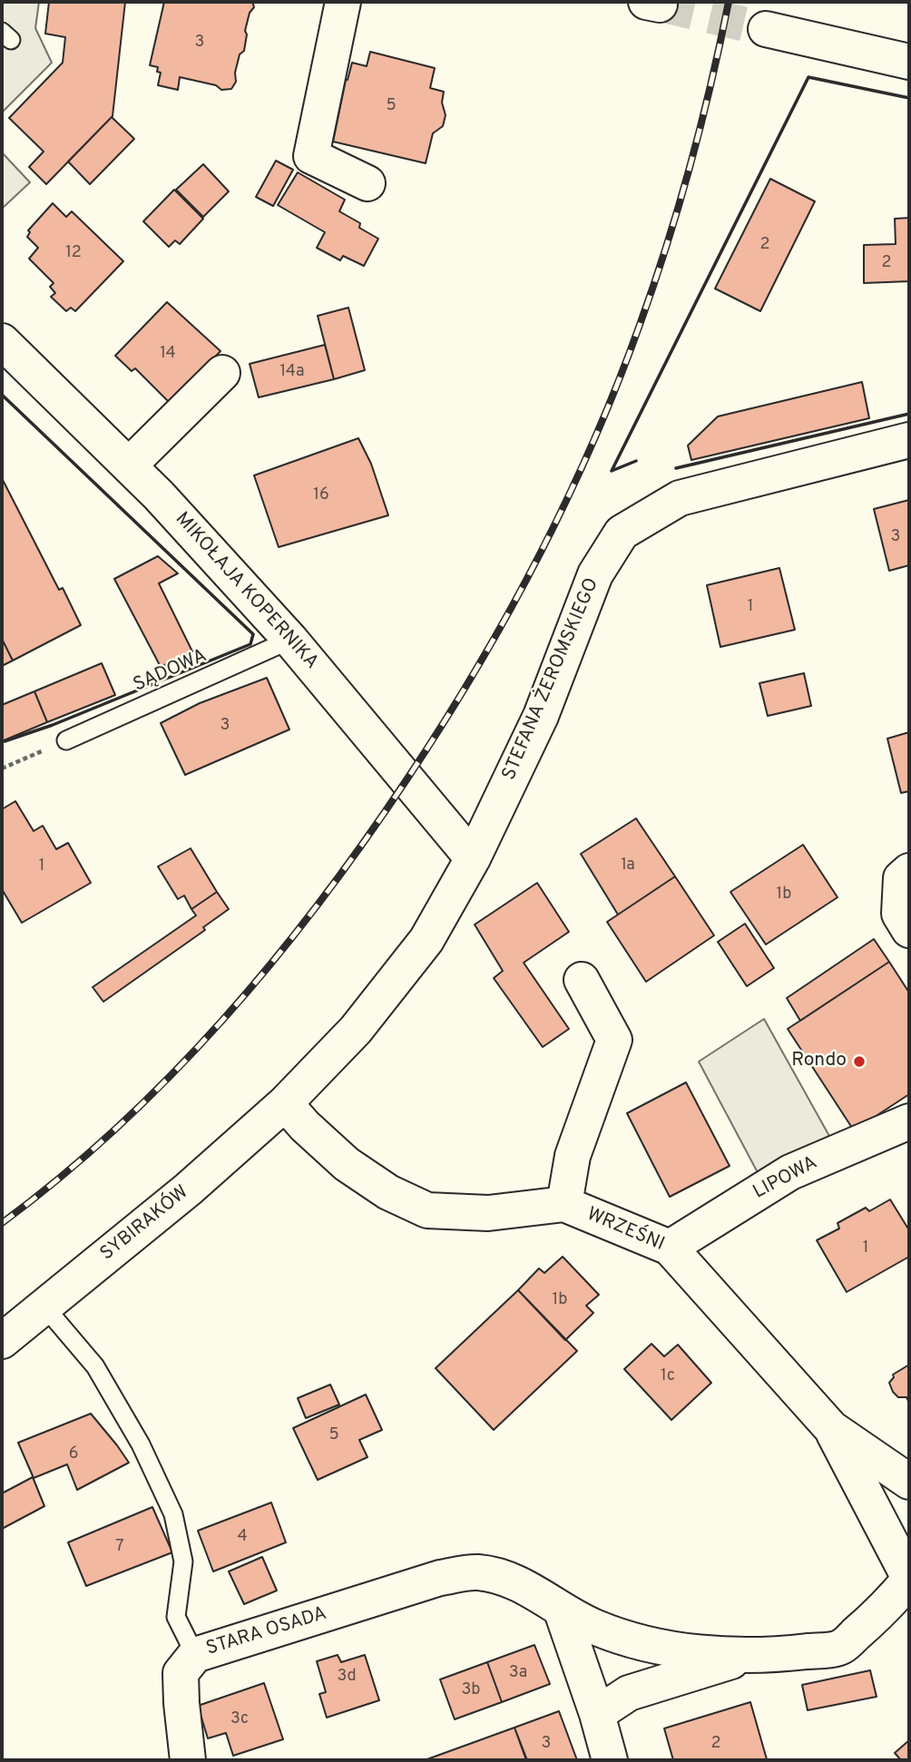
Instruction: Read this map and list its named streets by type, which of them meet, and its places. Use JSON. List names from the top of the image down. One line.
{"streets":{"street":["MIKOŁAJA KOPERNIKA","STEFANA ŻEROMSKIEGO","LIPOWA","SYBIRAKÓW","WRZEŚNI","STARA OSADA"],"lane":["SĄDOWA"]},"crossings":[["MIKOŁAJA KOPERNIKA","SĄDOWA"],["MIKOŁAJA KOPERNIKA","STEFANA ŻEROMSKIEGO"],["STEFANA ŻEROMSKIEGO","SYBIRAKÓW"],["STEFANA ŻEROMSKIEGO","WRZEŚNI"],["LIPOWA","WRZEŚNI"],["SYBIRAKÓW","WRZEŚNI"],["SYBIRAKÓW","STARA OSADA"]],"places":["Rondo"],"house_numbers":["3","5","2","12","2","14","14a","16","3","1","3","1a","1","1b","1","1b","1c","5","6","4","7","3a","3d","3b","3c","3","2"]}
